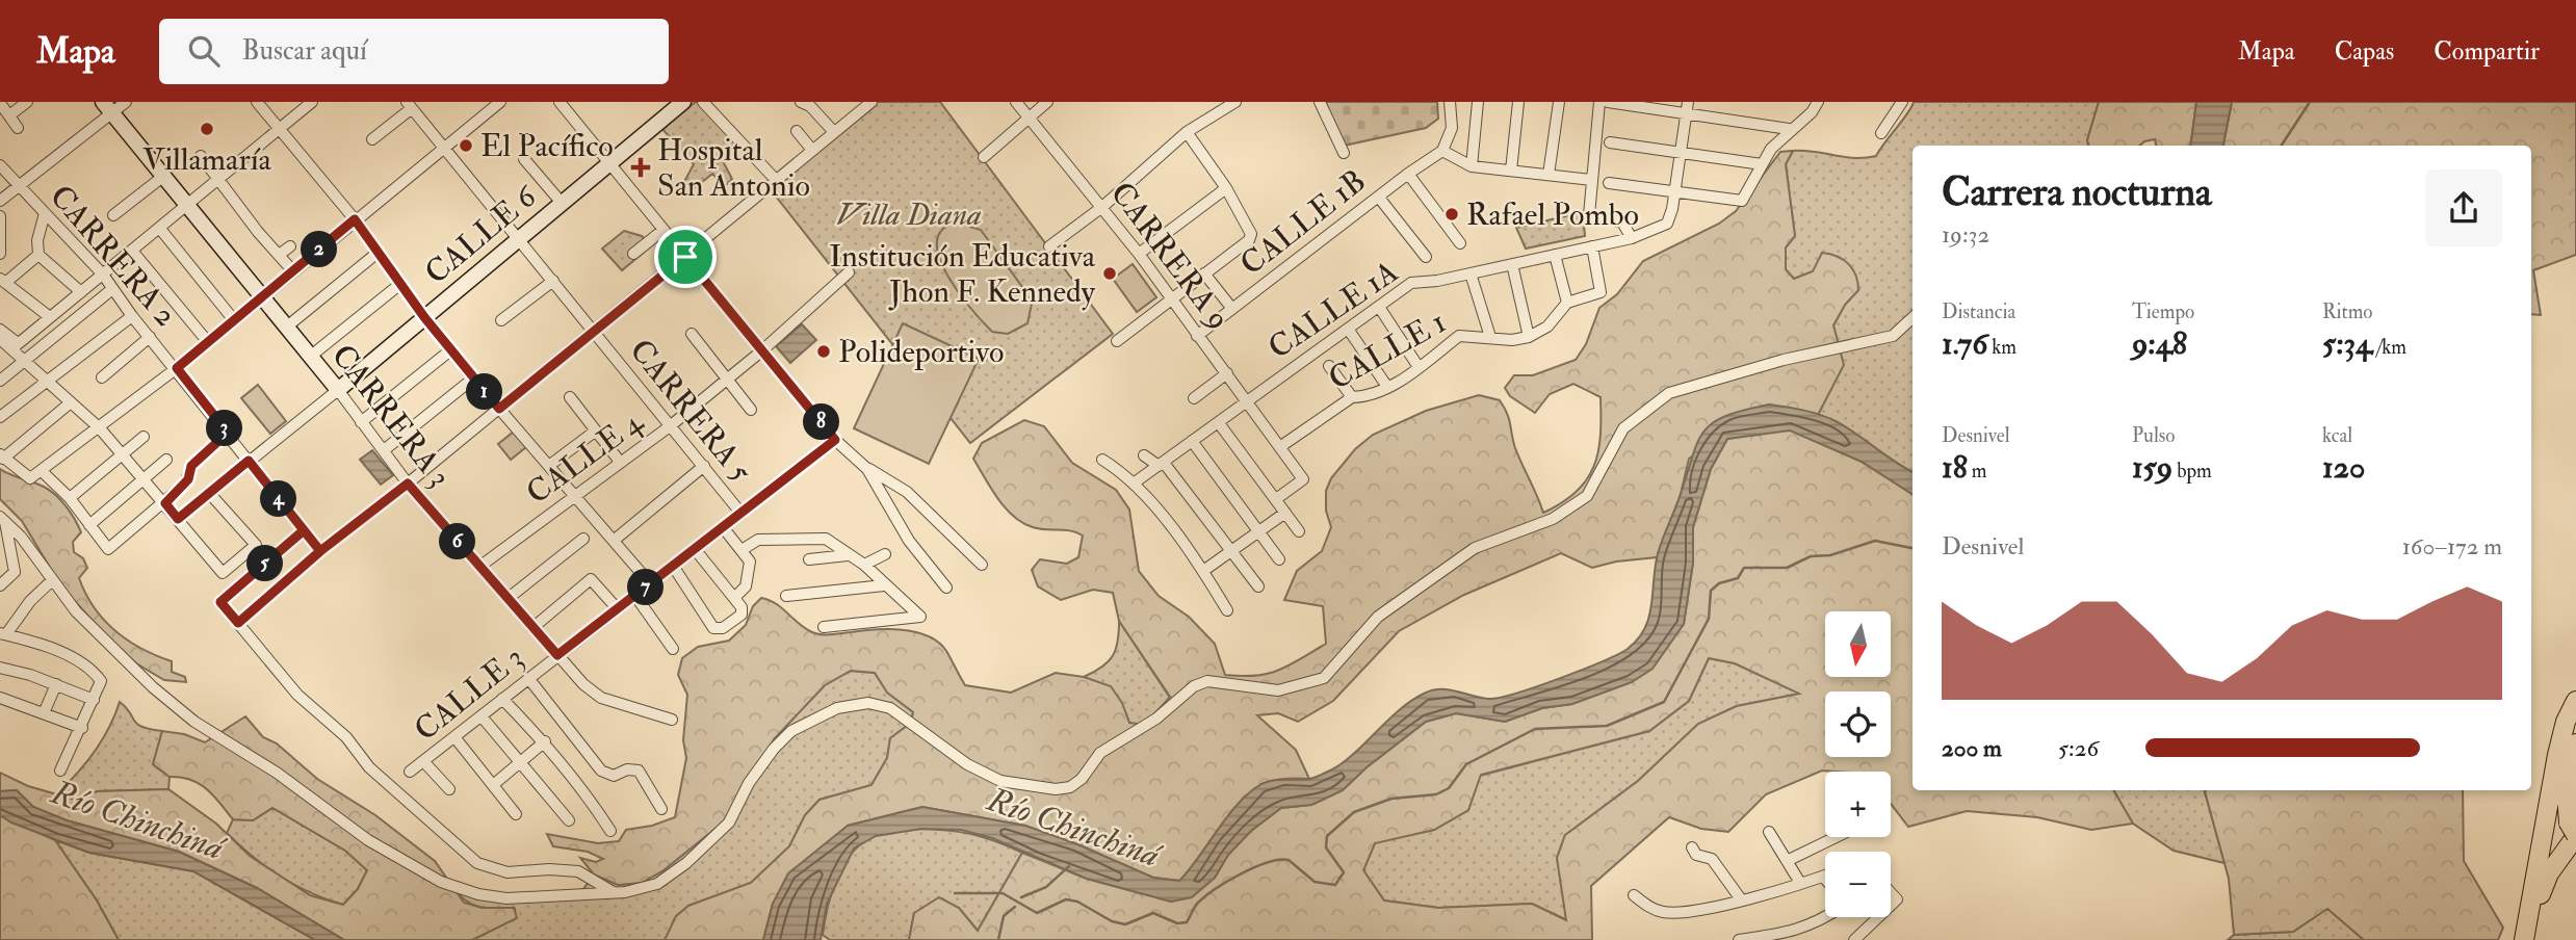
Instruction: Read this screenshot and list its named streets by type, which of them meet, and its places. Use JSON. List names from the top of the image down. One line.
{"streets":{"main road":["CALLE 6","CARRERA 3"],"street":["CALLE 1B","CARRERA 2","CARRERA 9","CALLE 1A","CALLE 1","CARRERA 5","CALLE 4","CALLE 3"]},"crossings":[["CALLE 1B","CARRERA 9"],["CALLE 6","CARRERA 2"],["CALLE 6","CARRERA 5"],["CALLE 6","CARRERA 3"],["CARRERA 9","CALLE 1A"],["CARRERA 9","CALLE 1"],["CARRERA 5","CALLE 4"],["CARRERA 5","CALLE 3"],["CARRERA 3","CALLE 4"],["CARRERA 3","CALLE 3"]],"water":["Río Chinchiná"],"parks":["Villa Diana"],"places":{"other":["Villamaría","El Pacífico","Rafael Pombo","Institución Educativa Jhon F. Kennedy","Polideportivo"],"health":["Hospital San Antonio"]},"north":"bottom","page":{"header":"Mapa","search":"Buscar aquí","nav":["Mapa","Capas","Compartir"],"heading":["Carrera nocturna","19:32"],"pins":["2","1","8","3","4","6","5","7"],"stats":[["Distancia","1.76 km"],["Tiempo","9:48"],["Ritmo","5:34 /km"],["Desnivel","18 m"],["Pulso","159 bpm"],["kcal","120"]],"chart":["Desnivel","160–172 m"],"map_buttons":["+","−"],"list":[{"name":"200 m","note":"5:26"}]}}
